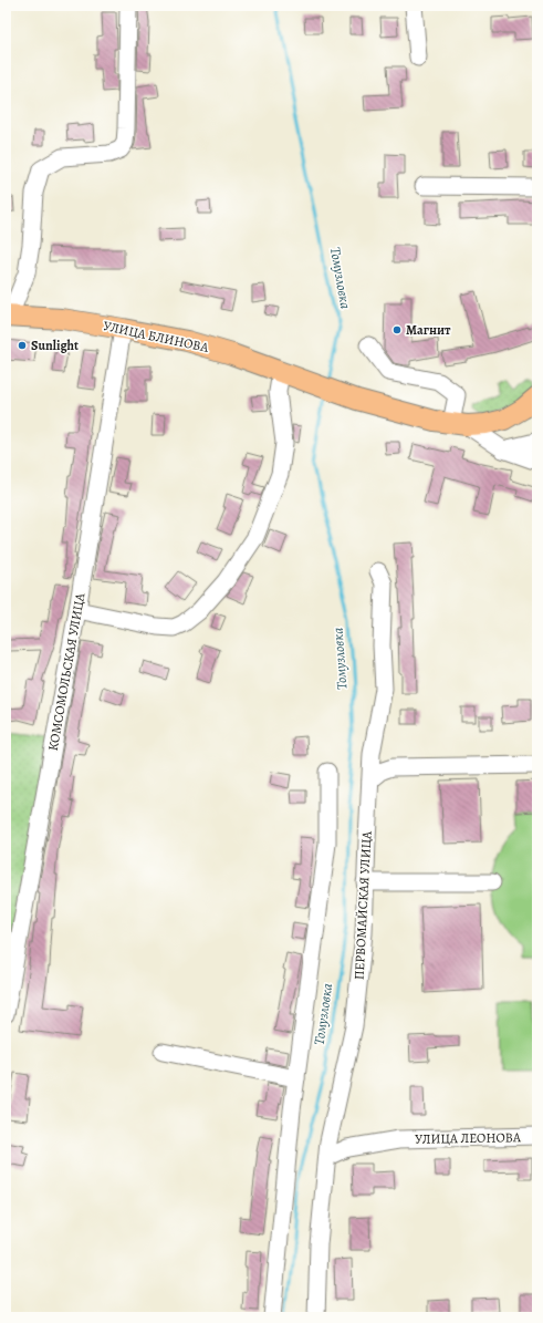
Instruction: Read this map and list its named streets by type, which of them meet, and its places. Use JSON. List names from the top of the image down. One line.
{"streets":{"main road":["УЛИЦА БЛИНОВА"],"street":["КОМСОМОЛЬСКАЯ УЛИЦА","ПЕРВОМАЙСКАЯ УЛИЦА","УЛИЦА ЛЕОНОВА"]},"crossings":[["УЛИЦА БЛИНОВА","КОМСОМОЛЬСКАЯ УЛИЦА"],["ПЕРВОМАЙСКАЯ УЛИЦА","УЛИЦА ЛЕОНОВА"]],"water":["Томузловка"],"places":["Магнит","Sunlight"]}
